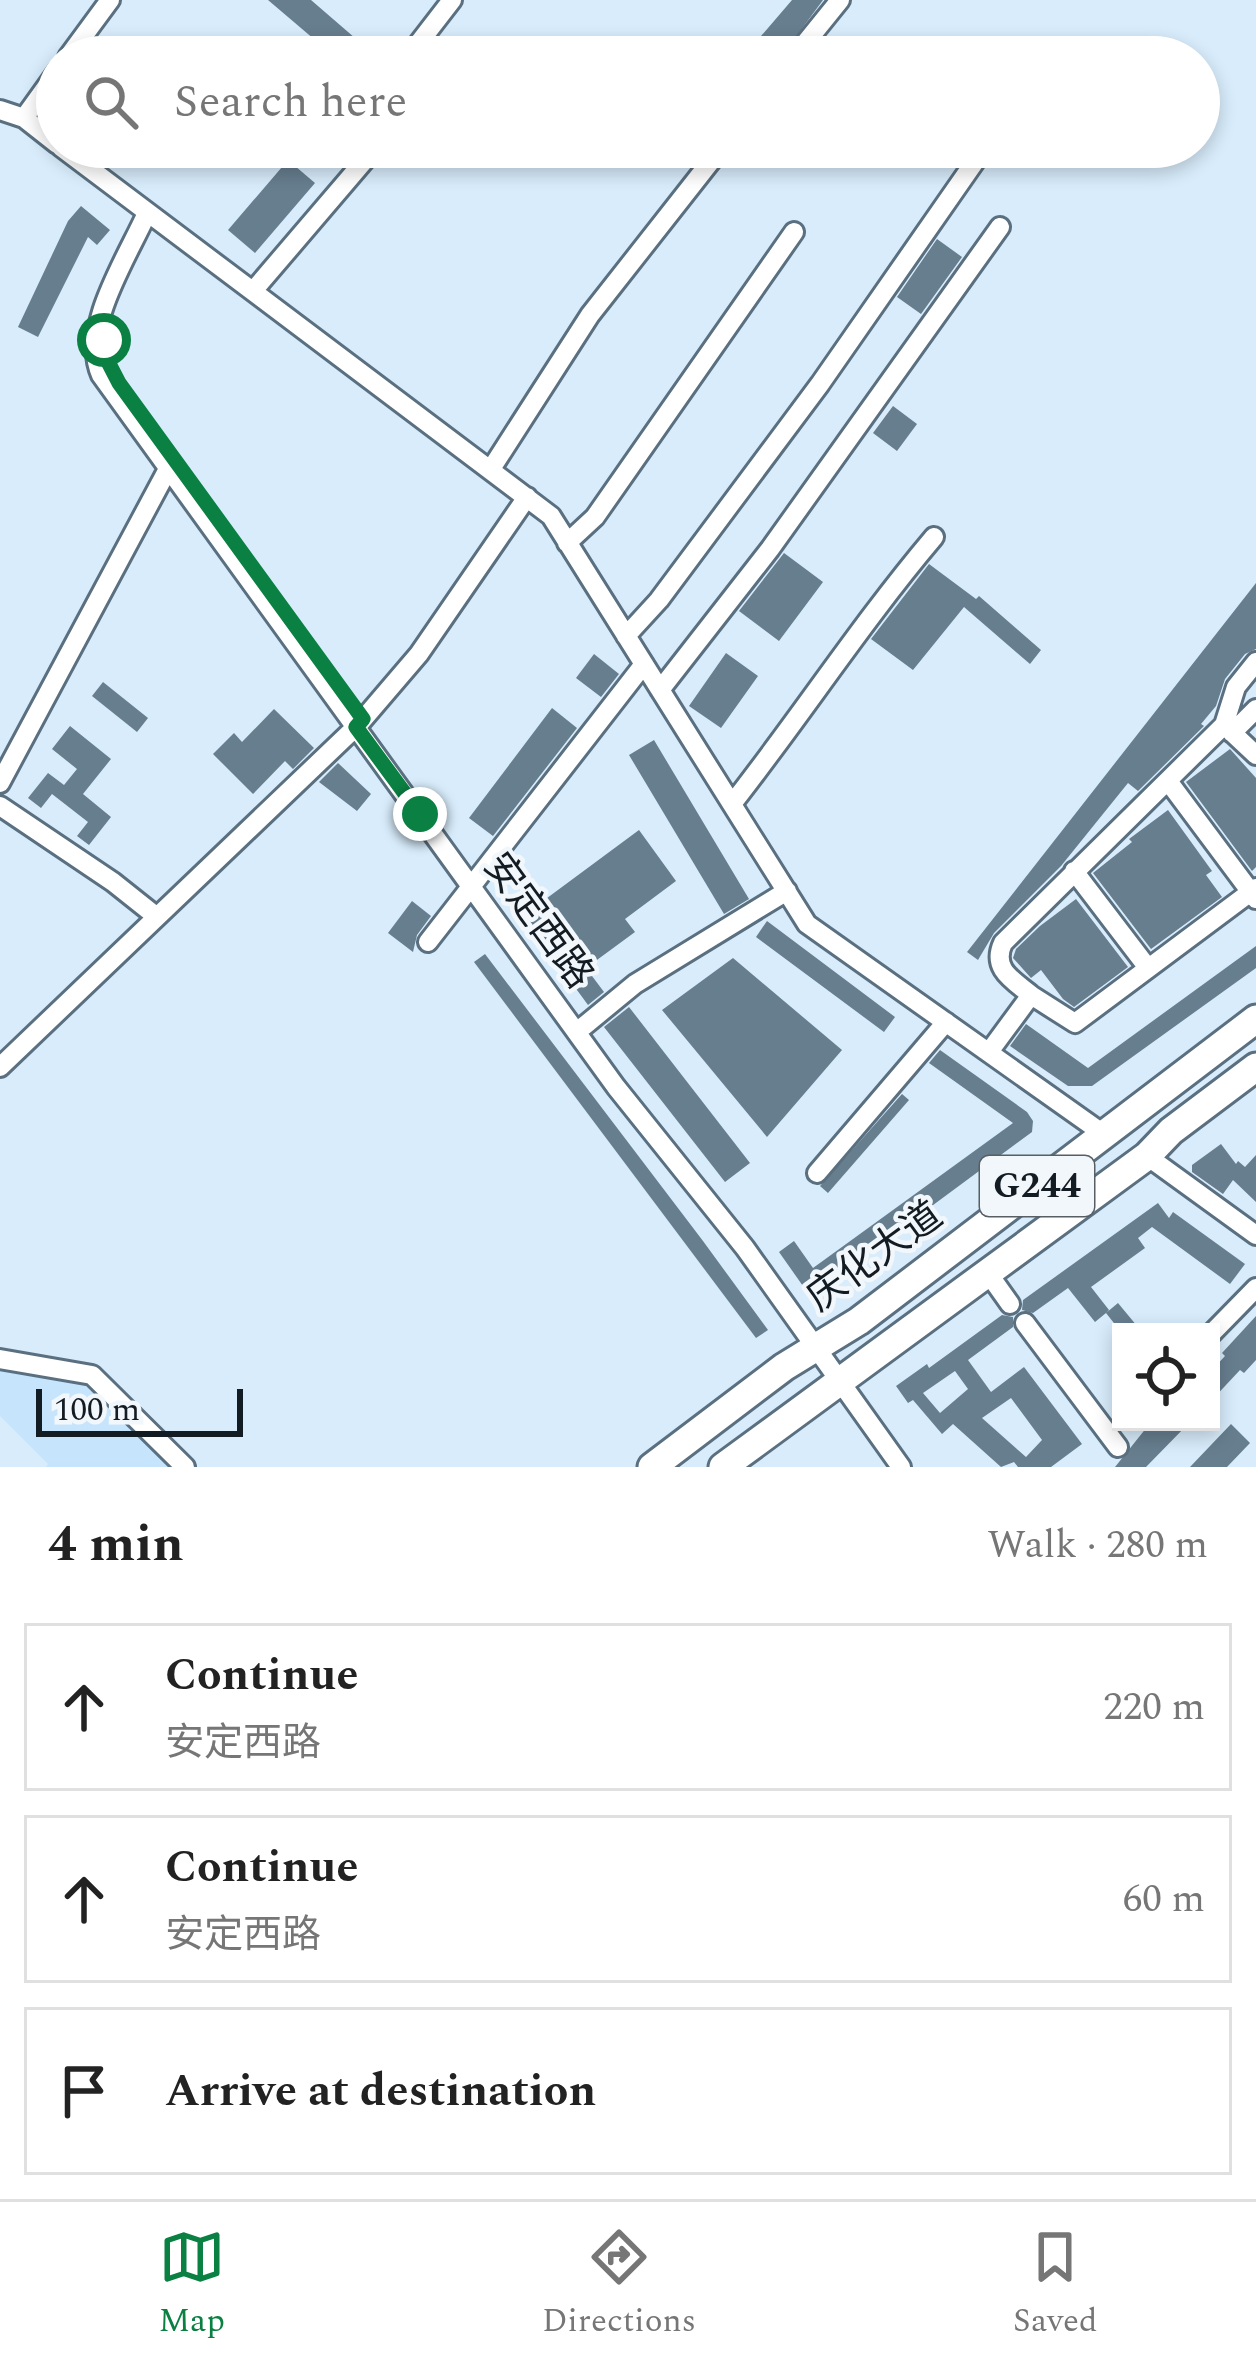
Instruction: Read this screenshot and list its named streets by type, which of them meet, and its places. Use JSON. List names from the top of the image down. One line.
{"streets":{"highway":["G244","庆化大道"],"street":["安定西路"]},"crossings":[["安定西路","庆化大道"]],"scale_bar":"100 m","page":{"search":"Search here","scale":"100 m","heading":["4 min","Walk · 280 m"],"list":[["Continue","安定西路","220 m"],["Continue","安定西路","60 m"],"Arrive at destination"],"nav":["Map","Directions","Saved"]}}
